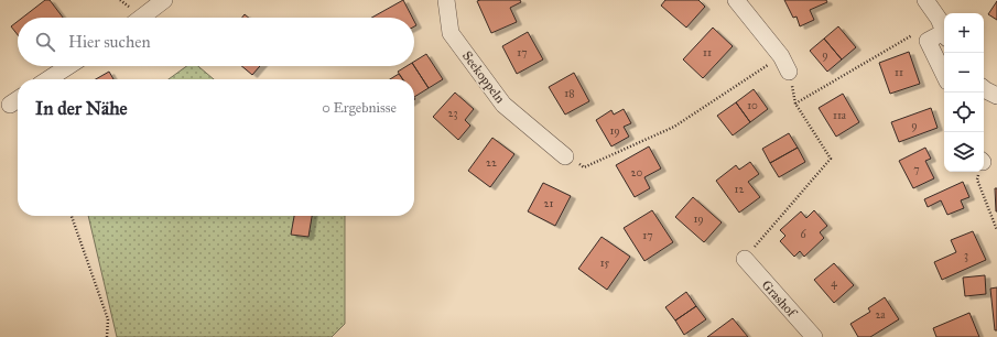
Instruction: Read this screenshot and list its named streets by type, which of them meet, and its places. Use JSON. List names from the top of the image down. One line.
{"streets":{"street":["Seekoppeln","Grashof"]},"house_numbers":["17","11","9","11","18","10","23","11a","9","19","22","7","20","12","21","19","6","17","3","15","4","2a"],"page":{"map_buttons":["+","−"],"search":"Hier suchen","heading":["In der Nähe","0 Ergebnisse"]}}
